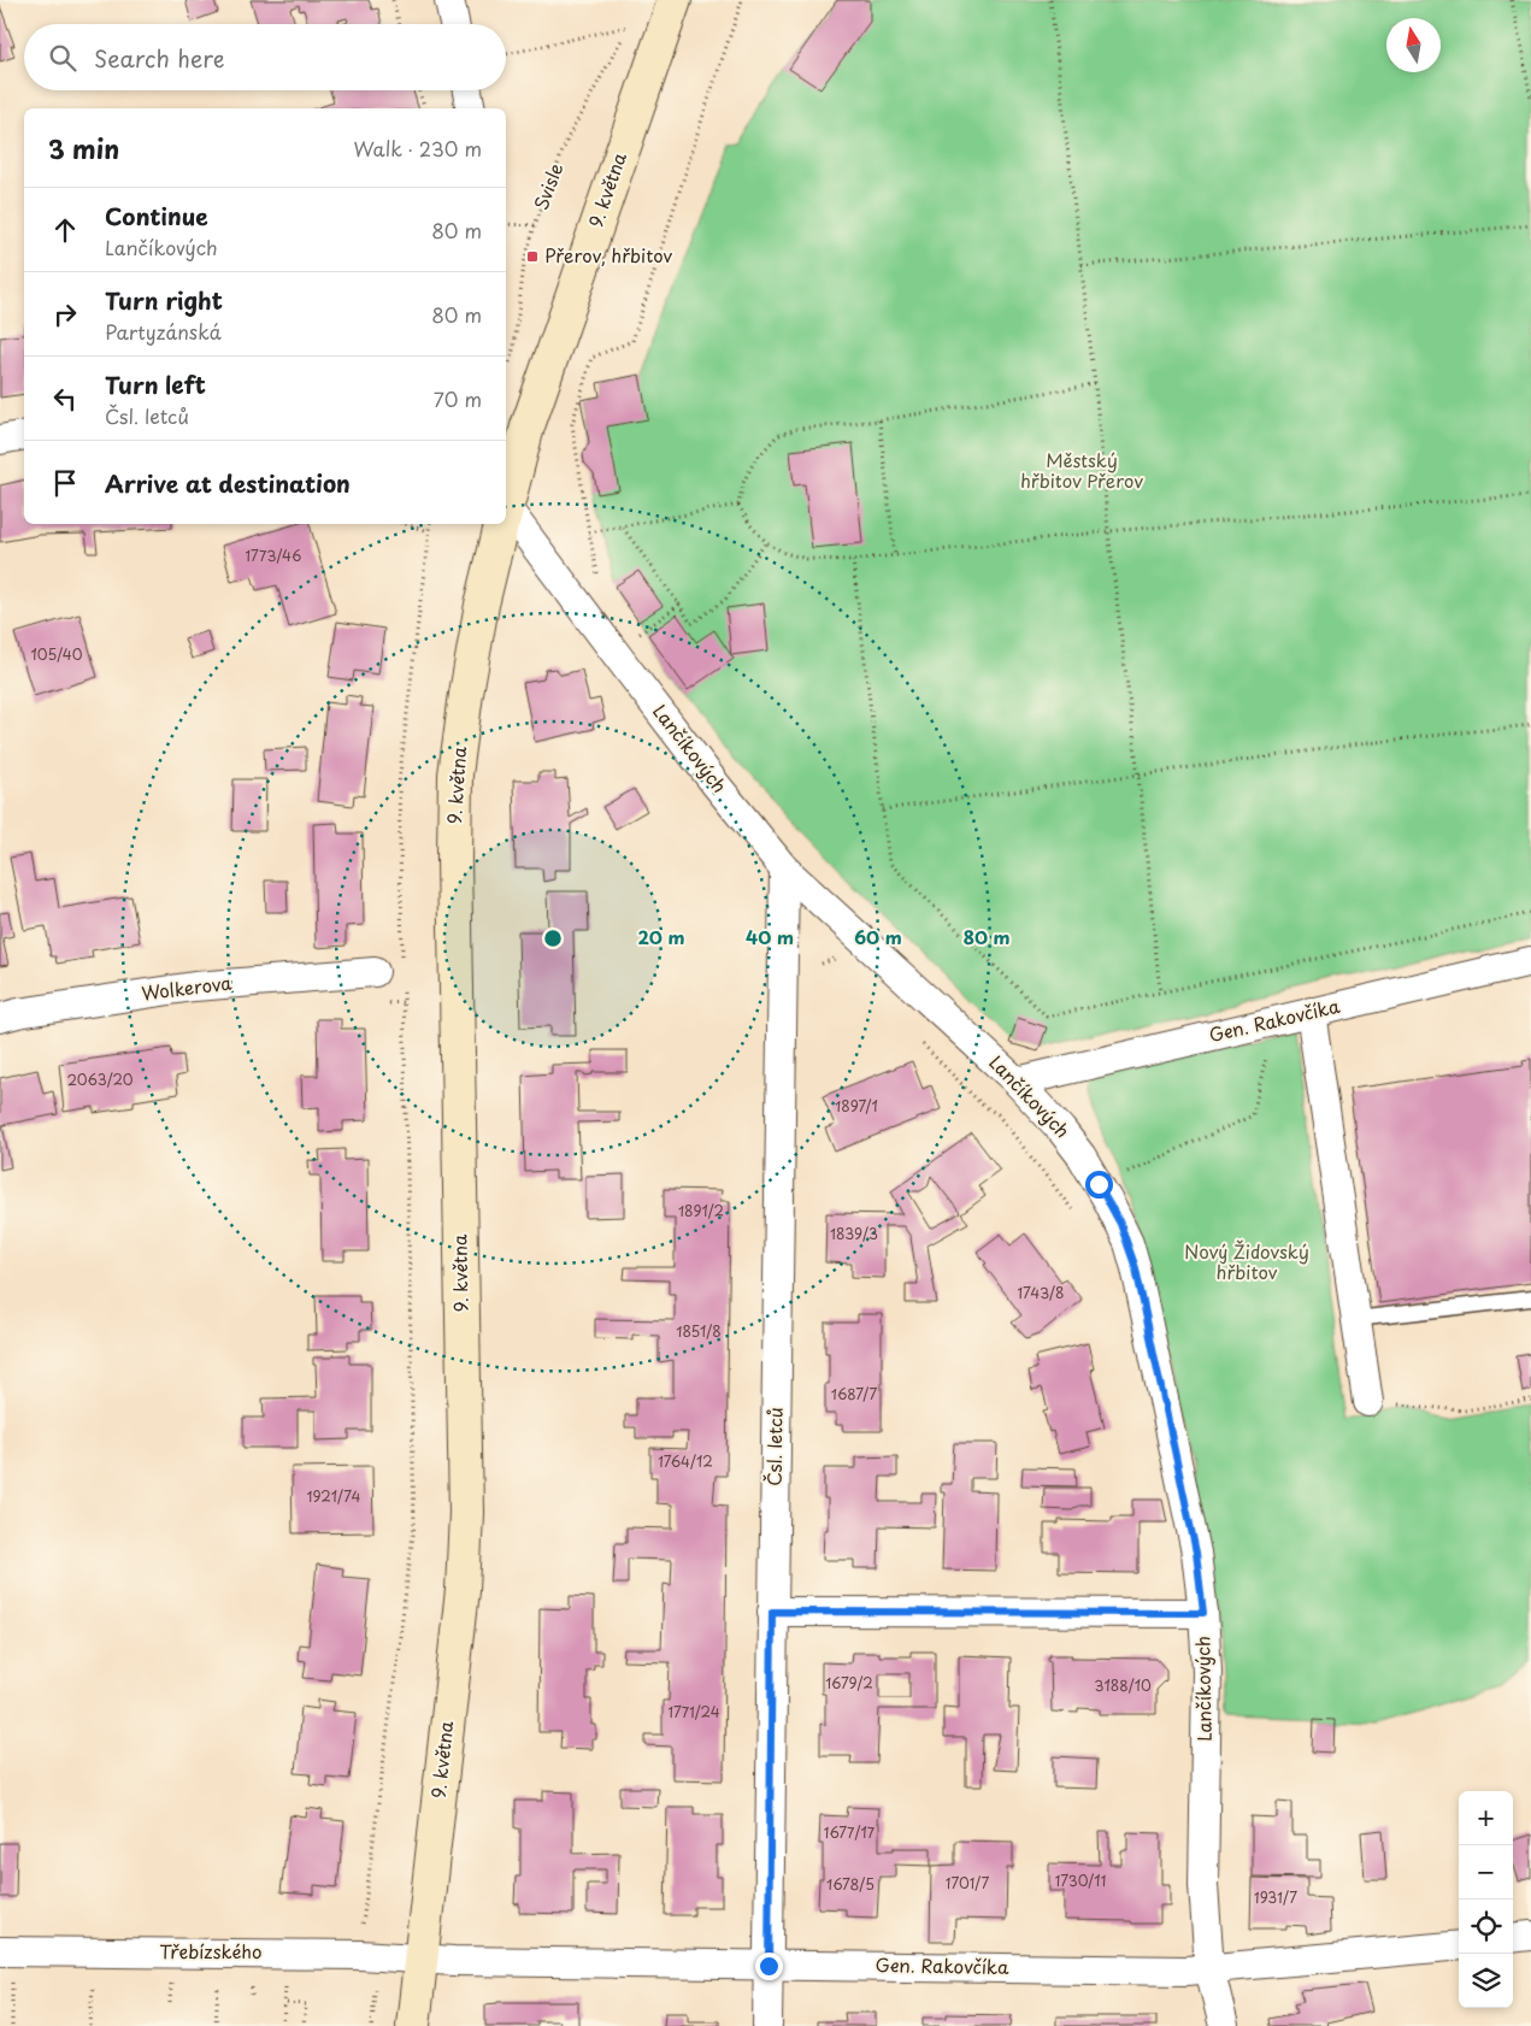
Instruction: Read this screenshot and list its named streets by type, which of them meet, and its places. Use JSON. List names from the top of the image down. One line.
{"streets":{"main road":["9. května"],"street":["Lančíkových","Wolkerova","Gen. Rakovčíka","Čsl. letců","Třebízského"],"path":["Svisle"]},"crossings":[["9. května","Gen. Rakovčíka"],["9. května","Třebízského"],["Lančíkových","Gen. Rakovčíka"],["Lančíkových","Čsl. letců"],["Gen. Rakovčíka","Čsl. letců"],["Gen. Rakovčíka","Třebízského"]],"parks":["Městský hřbitov Přerov","Nový Židovský hřbitov"],"places":{"transit":["Přerov, hřbitov"]},"house_numbers":["1773/46","105/40","2063/20","1897/1","1891/2","1839/3","1743/8","1851/8","1687/7","1764/12","1921/74","1679/2","3188/10","1771/24","1677/17","1730/11","1701/7","1678/5","1931/7"],"north":"top","page":{"search":"Search here","heading":["3 min","Walk · 230 m"],"list":[["Continue","Lančíkových","80 m"],["Turn right","Partyzánská","80 m"],["Turn left","Čsl. letců","70 m"],"Arrive at destination"],"map_buttons":["+","−"]},"rings":["20 m","40 m","60 m","80 m"]}
